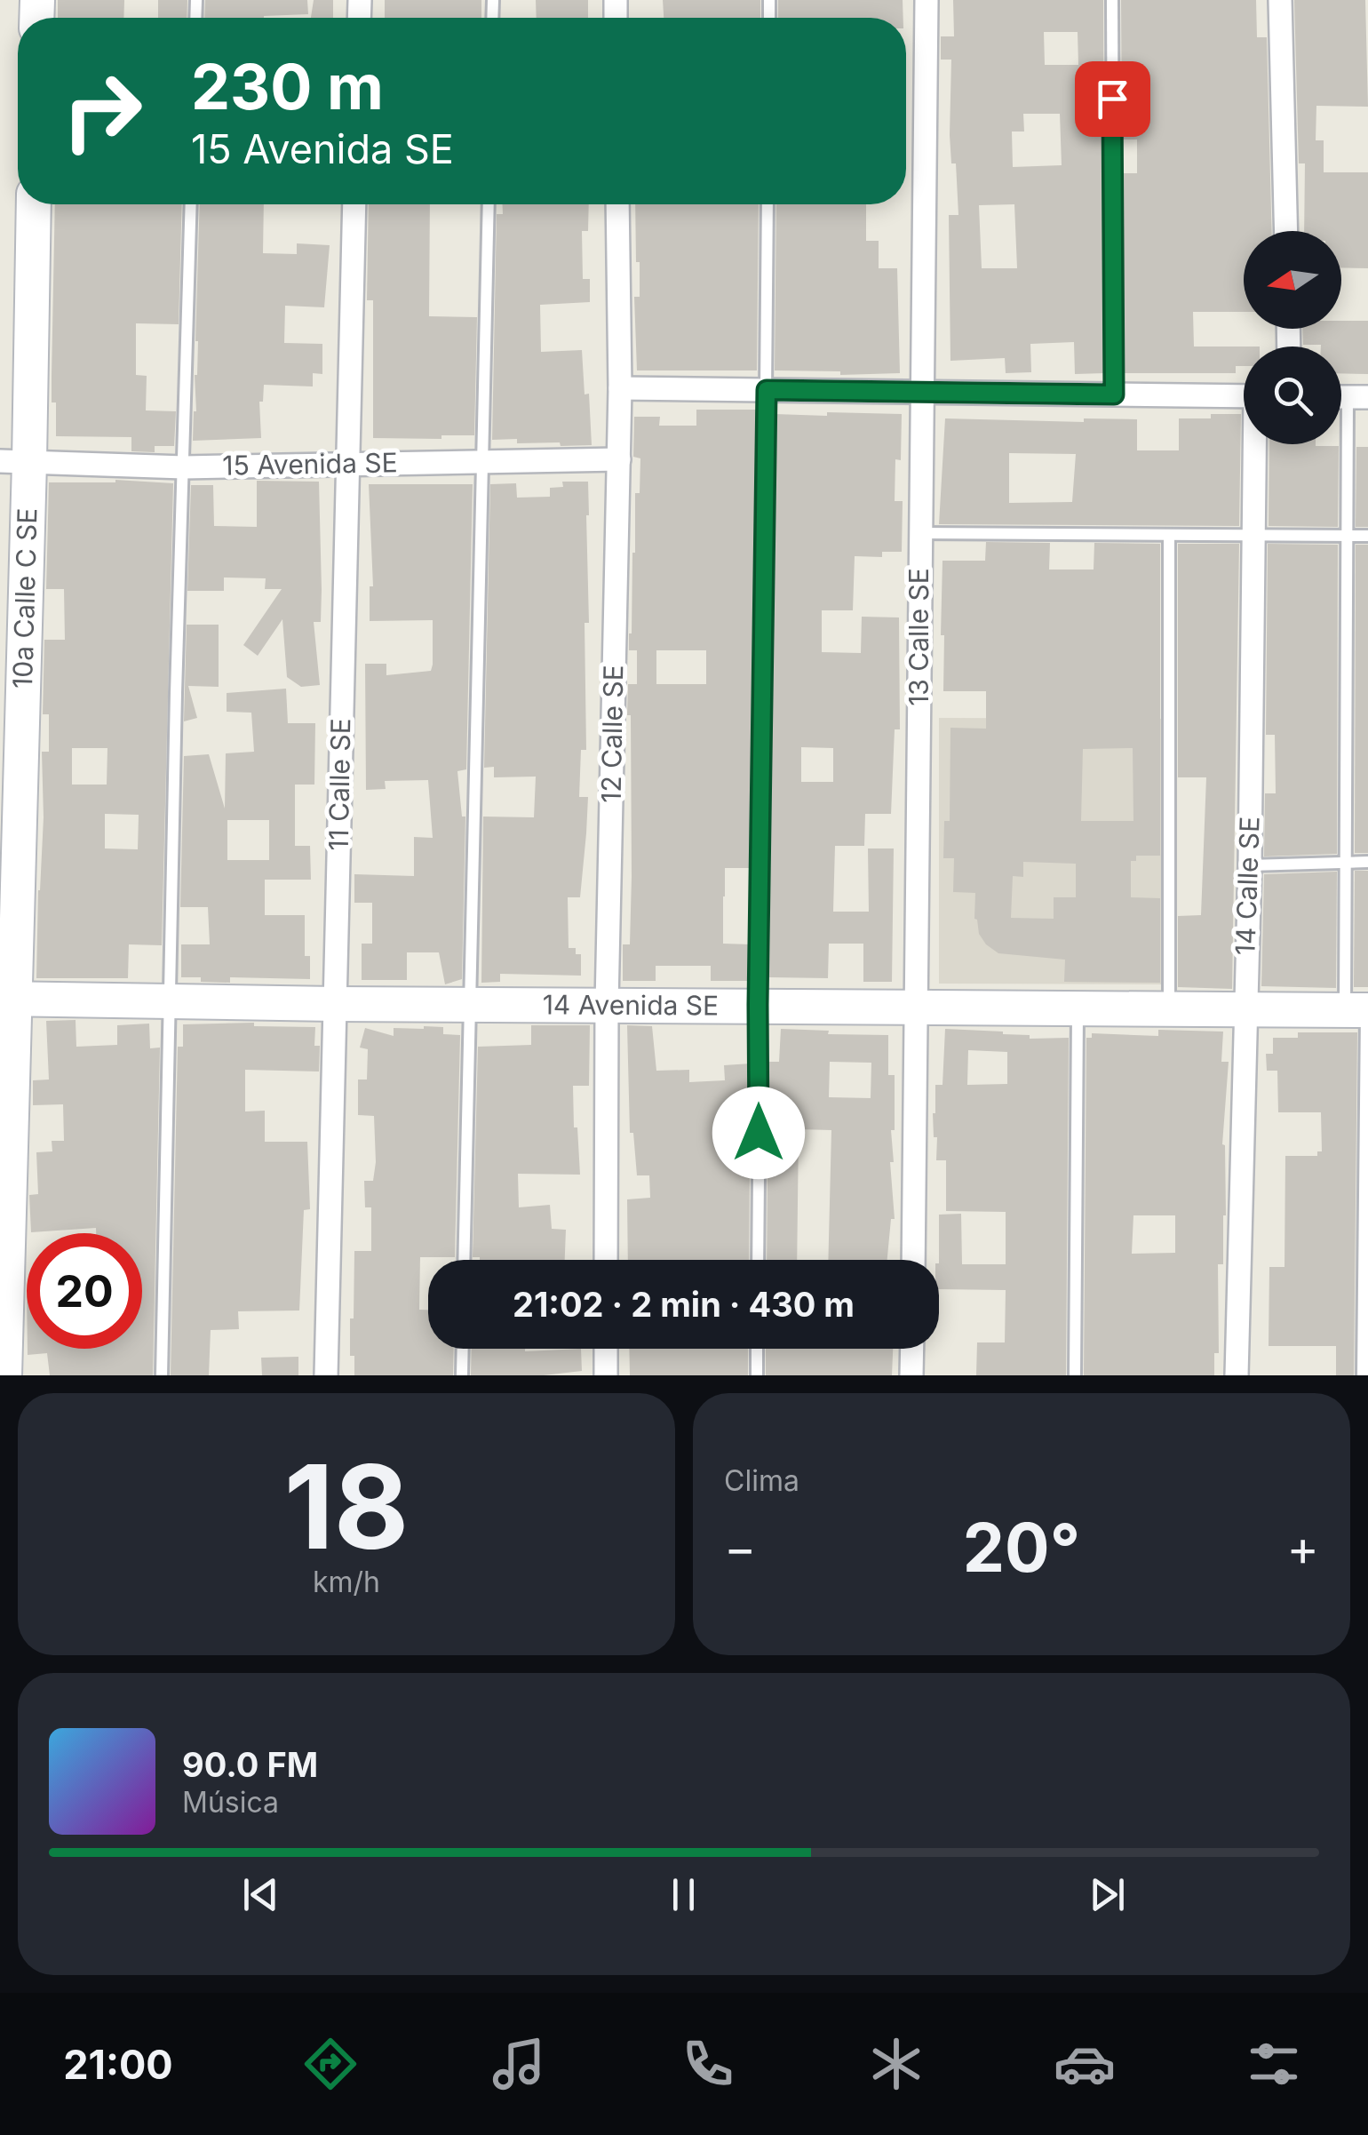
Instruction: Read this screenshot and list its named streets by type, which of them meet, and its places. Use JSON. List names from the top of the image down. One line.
{"streets":{"street":["15 Avenida SE","10a Calle C SE","13 Calle SE","12 Calle SE","11 Calle SE","14 Calle SE","14 Avenida SE"]},"crossings":[["15 Avenida SE","10a Calle C SE"],["15 Avenida SE","12 Calle SE"],["15 Avenida SE","11 Calle SE"],["10a Calle C SE","14 Avenida SE"],["13 Calle SE","14 Avenida SE"],["12 Calle SE","14 Avenida SE"],["11 Calle SE","14 Avenida SE"],["14 Calle SE","14 Avenida SE"]],"north":"left","page":{"turn":["230 m","15 Avenida SE"],"limit":"20","trip":"21:02 · 2 min · 430 m","tile":[["18","km/h"],"Clima"],"heat":["−","20°","+"],"song":["90.0 FM","Música"],"tabs":"21:00"}}
